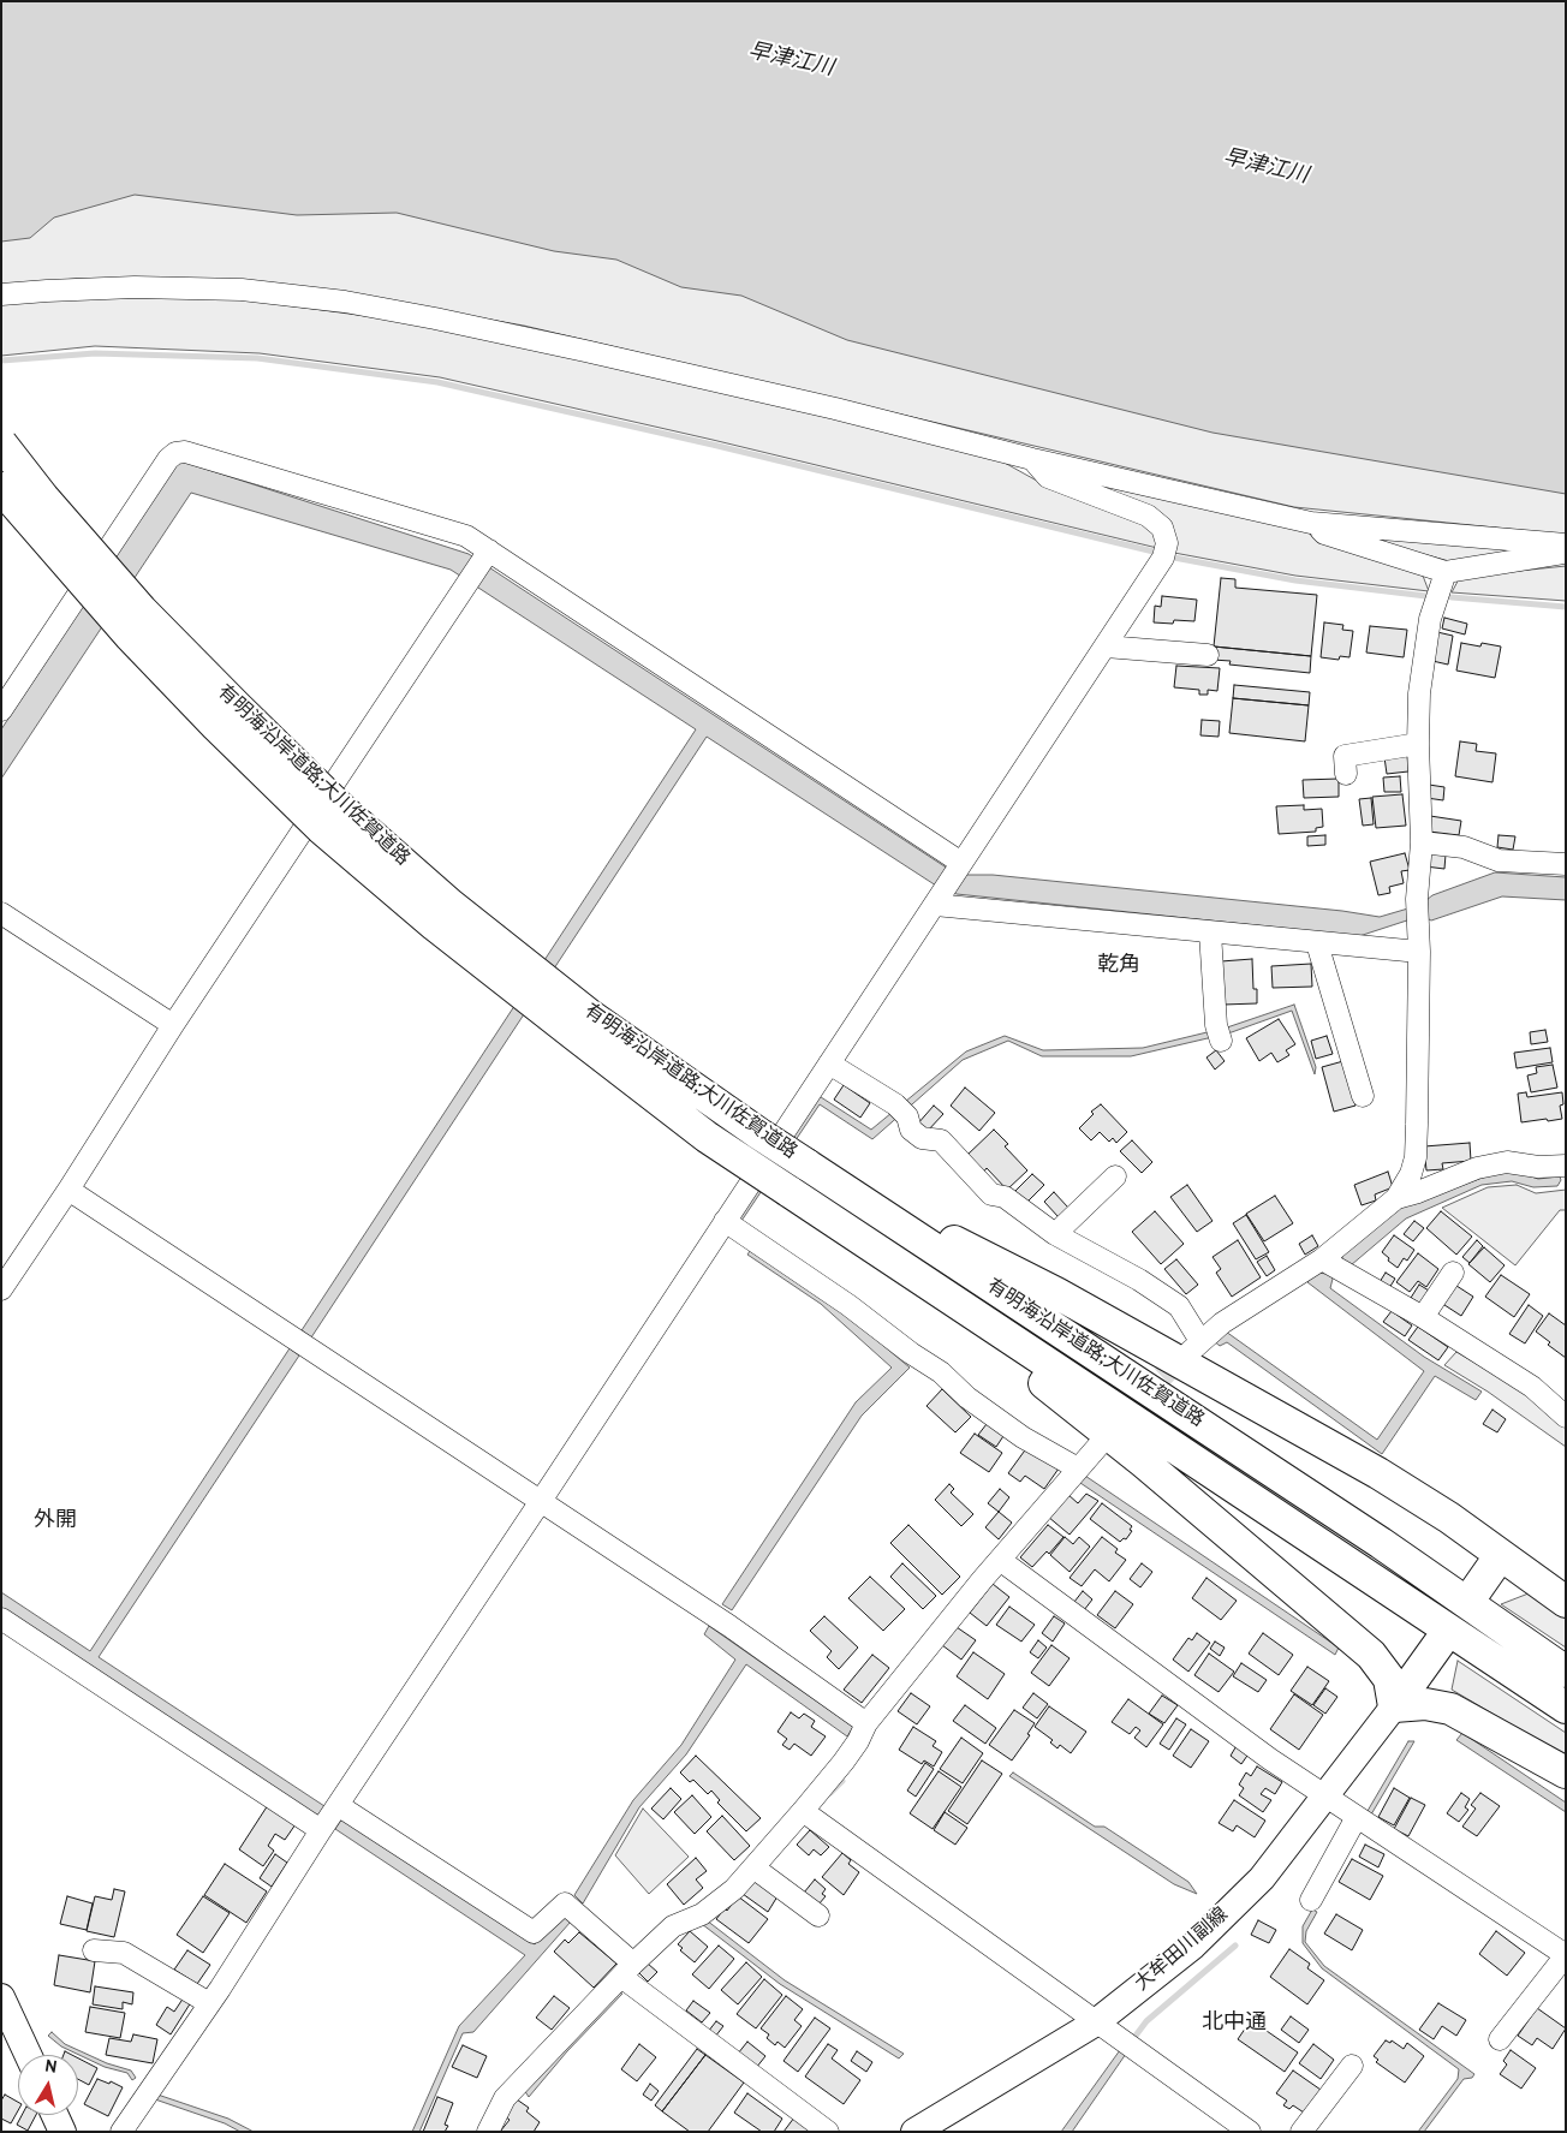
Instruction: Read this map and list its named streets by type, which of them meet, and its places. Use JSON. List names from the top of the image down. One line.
{"streets":{"highway":["有明海沿岸道路;大川佐賀道路"],"main road":["大牟田川副線"]},"districts":["乾角","外開","北中通"],"water":["早津江川"],"north":"top"}
